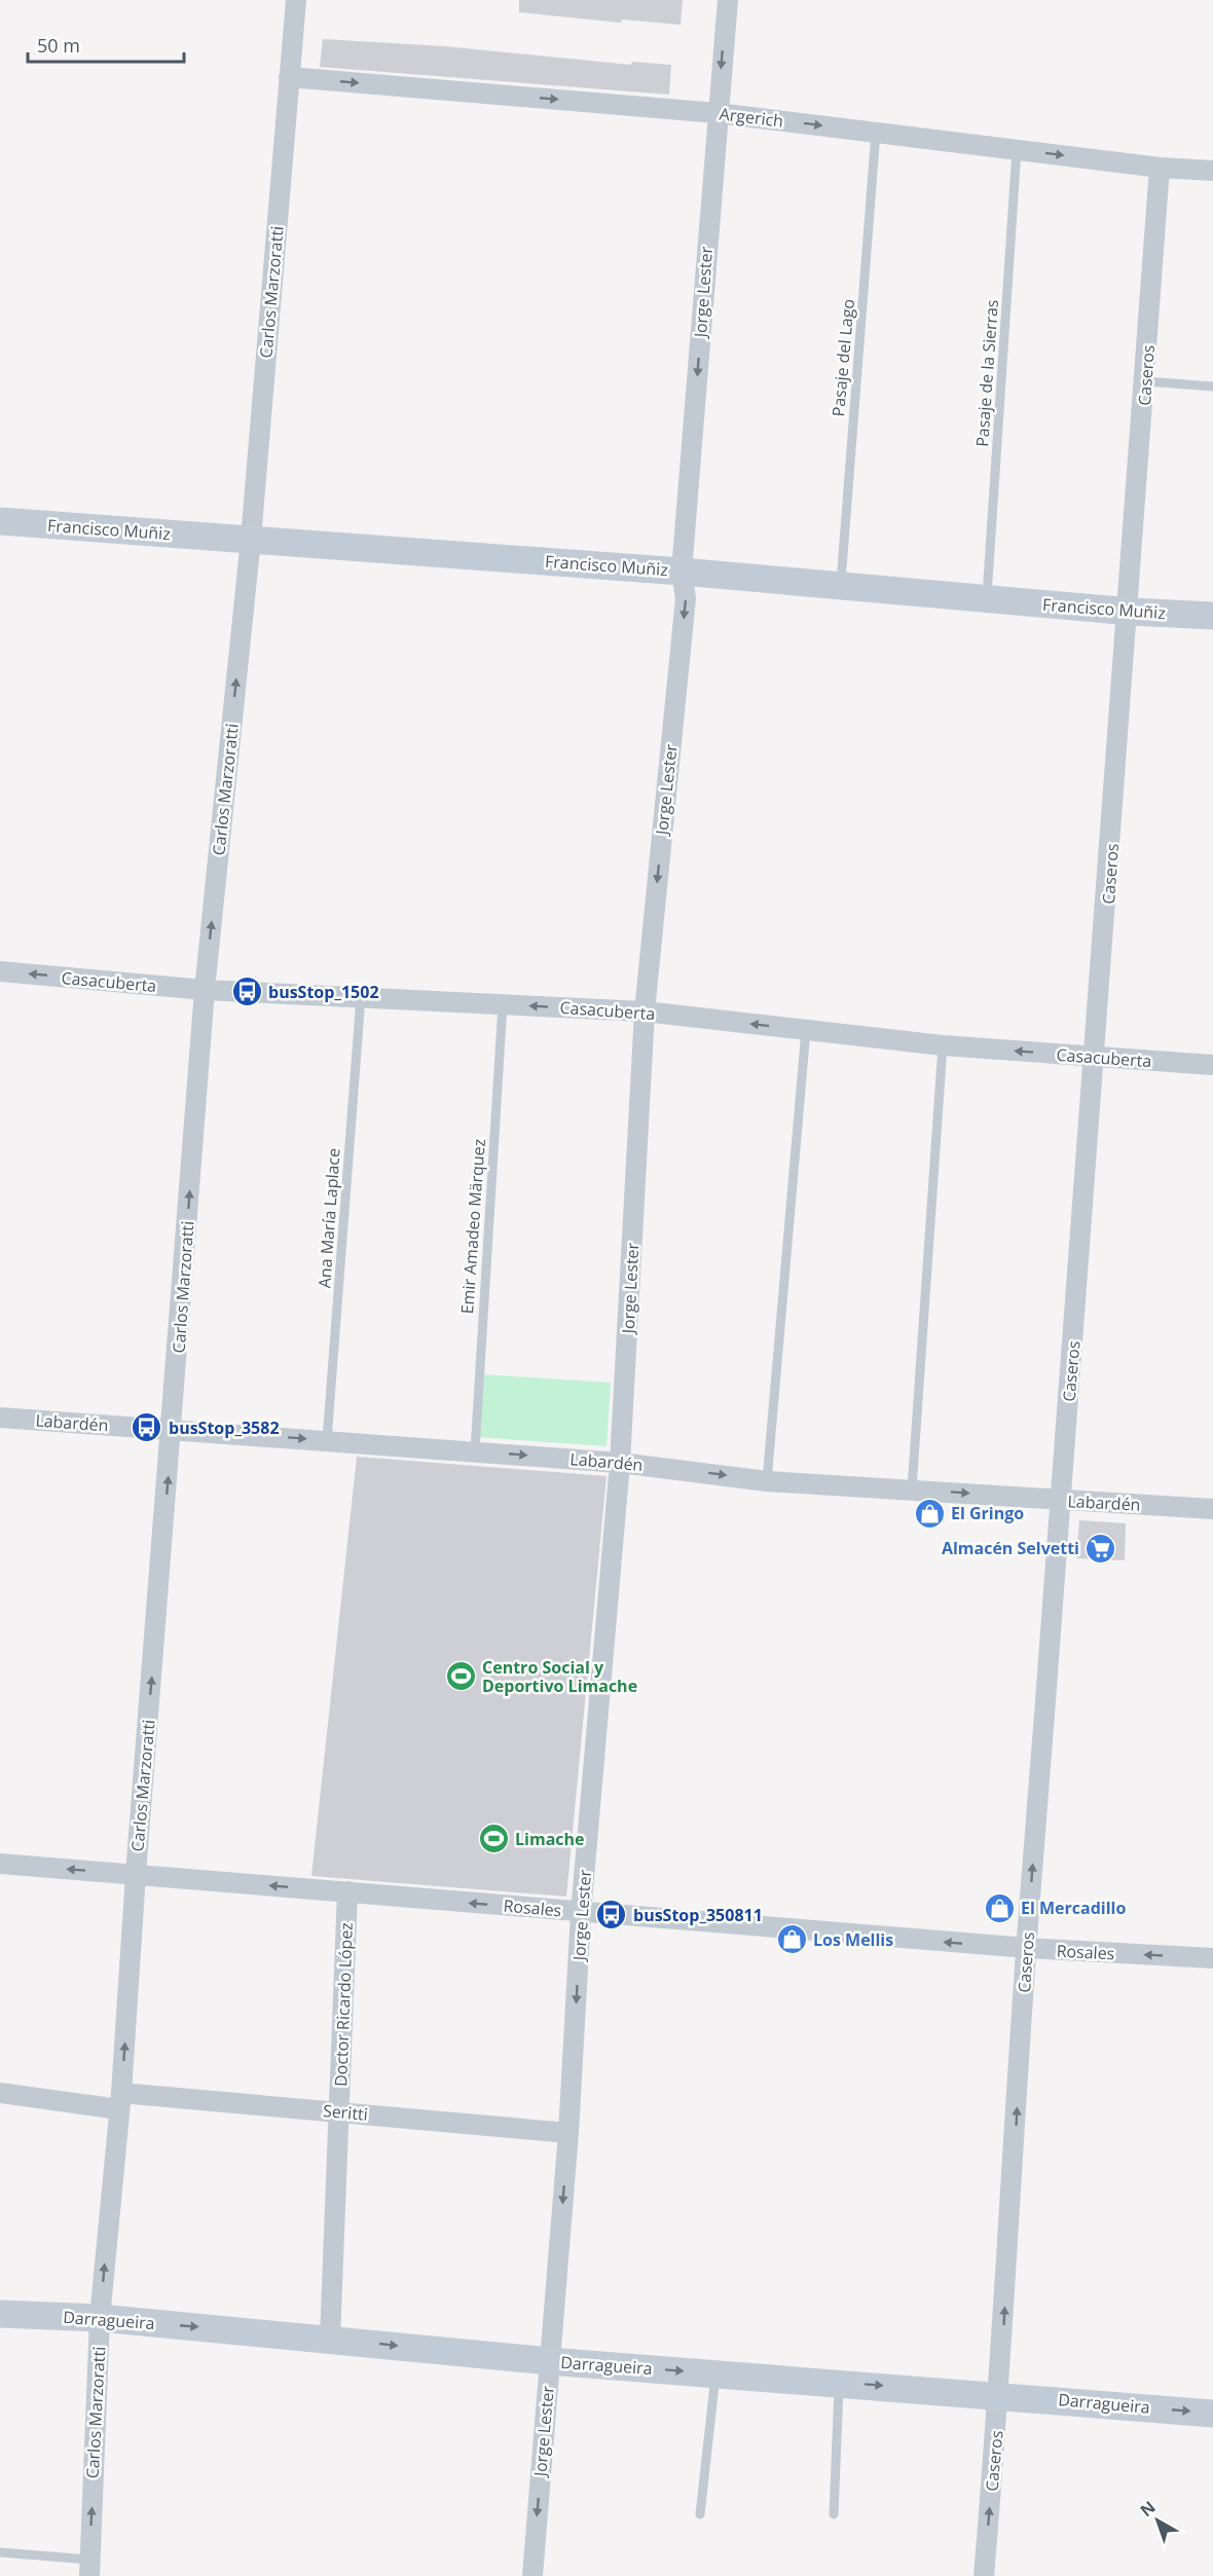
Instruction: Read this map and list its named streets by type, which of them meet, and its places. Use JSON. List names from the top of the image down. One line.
{"streets":{"street":["Argerich","Carlos Marzoratti","Jorge Lester","Caseros","Francisco Muñiz","Casacuberta","Labardén","Rosales","Doctor Ricardo López","Seritti","Darragueira"],"lane":["Pasaje del Lago","Pasaje de la Sierras","Ana María Laplace","Emir Amadeo Märquez"]},"crossings":[["Argerich","Carlos Marzoratti"],["Argerich","Jorge Lester"],["Argerich","Pasaje del Lago"],["Argerich","Pasaje de la Sierras"],["Argerich","Caseros"],["Carlos Marzoratti","Francisco Muñiz"],["Carlos Marzoratti","Casacuberta"],["Carlos Marzoratti","Labardén"],["Carlos Marzoratti","Rosales"],["Carlos Marzoratti","Seritti"],["Carlos Marzoratti","Darragueira"],["Jorge Lester","Francisco Muñiz"],["Jorge Lester","Casacuberta"],["Jorge Lester","Labardén"],["Jorge Lester","Rosales"],["Jorge Lester","Seritti"],["Jorge Lester","Darragueira"],["Pasaje del Lago","Francisco Muñiz"],["Pasaje de la Sierras","Francisco Muñiz"],["Caseros","Francisco Muñiz"],["Caseros","Casacuberta"],["Caseros","Labardén"],["Caseros","Rosales"],["Caseros","Darragueira"],["Casacuberta","Ana María Laplace"],["Casacuberta","Emir Amadeo Märquez"],["Ana María Laplace","Labardén"],["Emir Amadeo Märquez","Labardén"],["Rosales","Doctor Ricardo López"],["Doctor Ricardo López","Seritti"],["Doctor Ricardo López","Darragueira"]],"one_way":["Argerich","Carlos Marzoratti","Jorge Lester","Caseros","Casacuberta","Labardén","Rosales","Darragueira"],"places":{"bus stop":["busStop_1502","busStop_3582","busStop_350811"],"shop":["El Gringo","El Mercadillo","Los Mellis"],"supermarket":["Almacén Selvetti"],"sports":["Centro Social y Deportivo Limache","Limache"]},"scale_bar":"50 m","north":"top left"}
